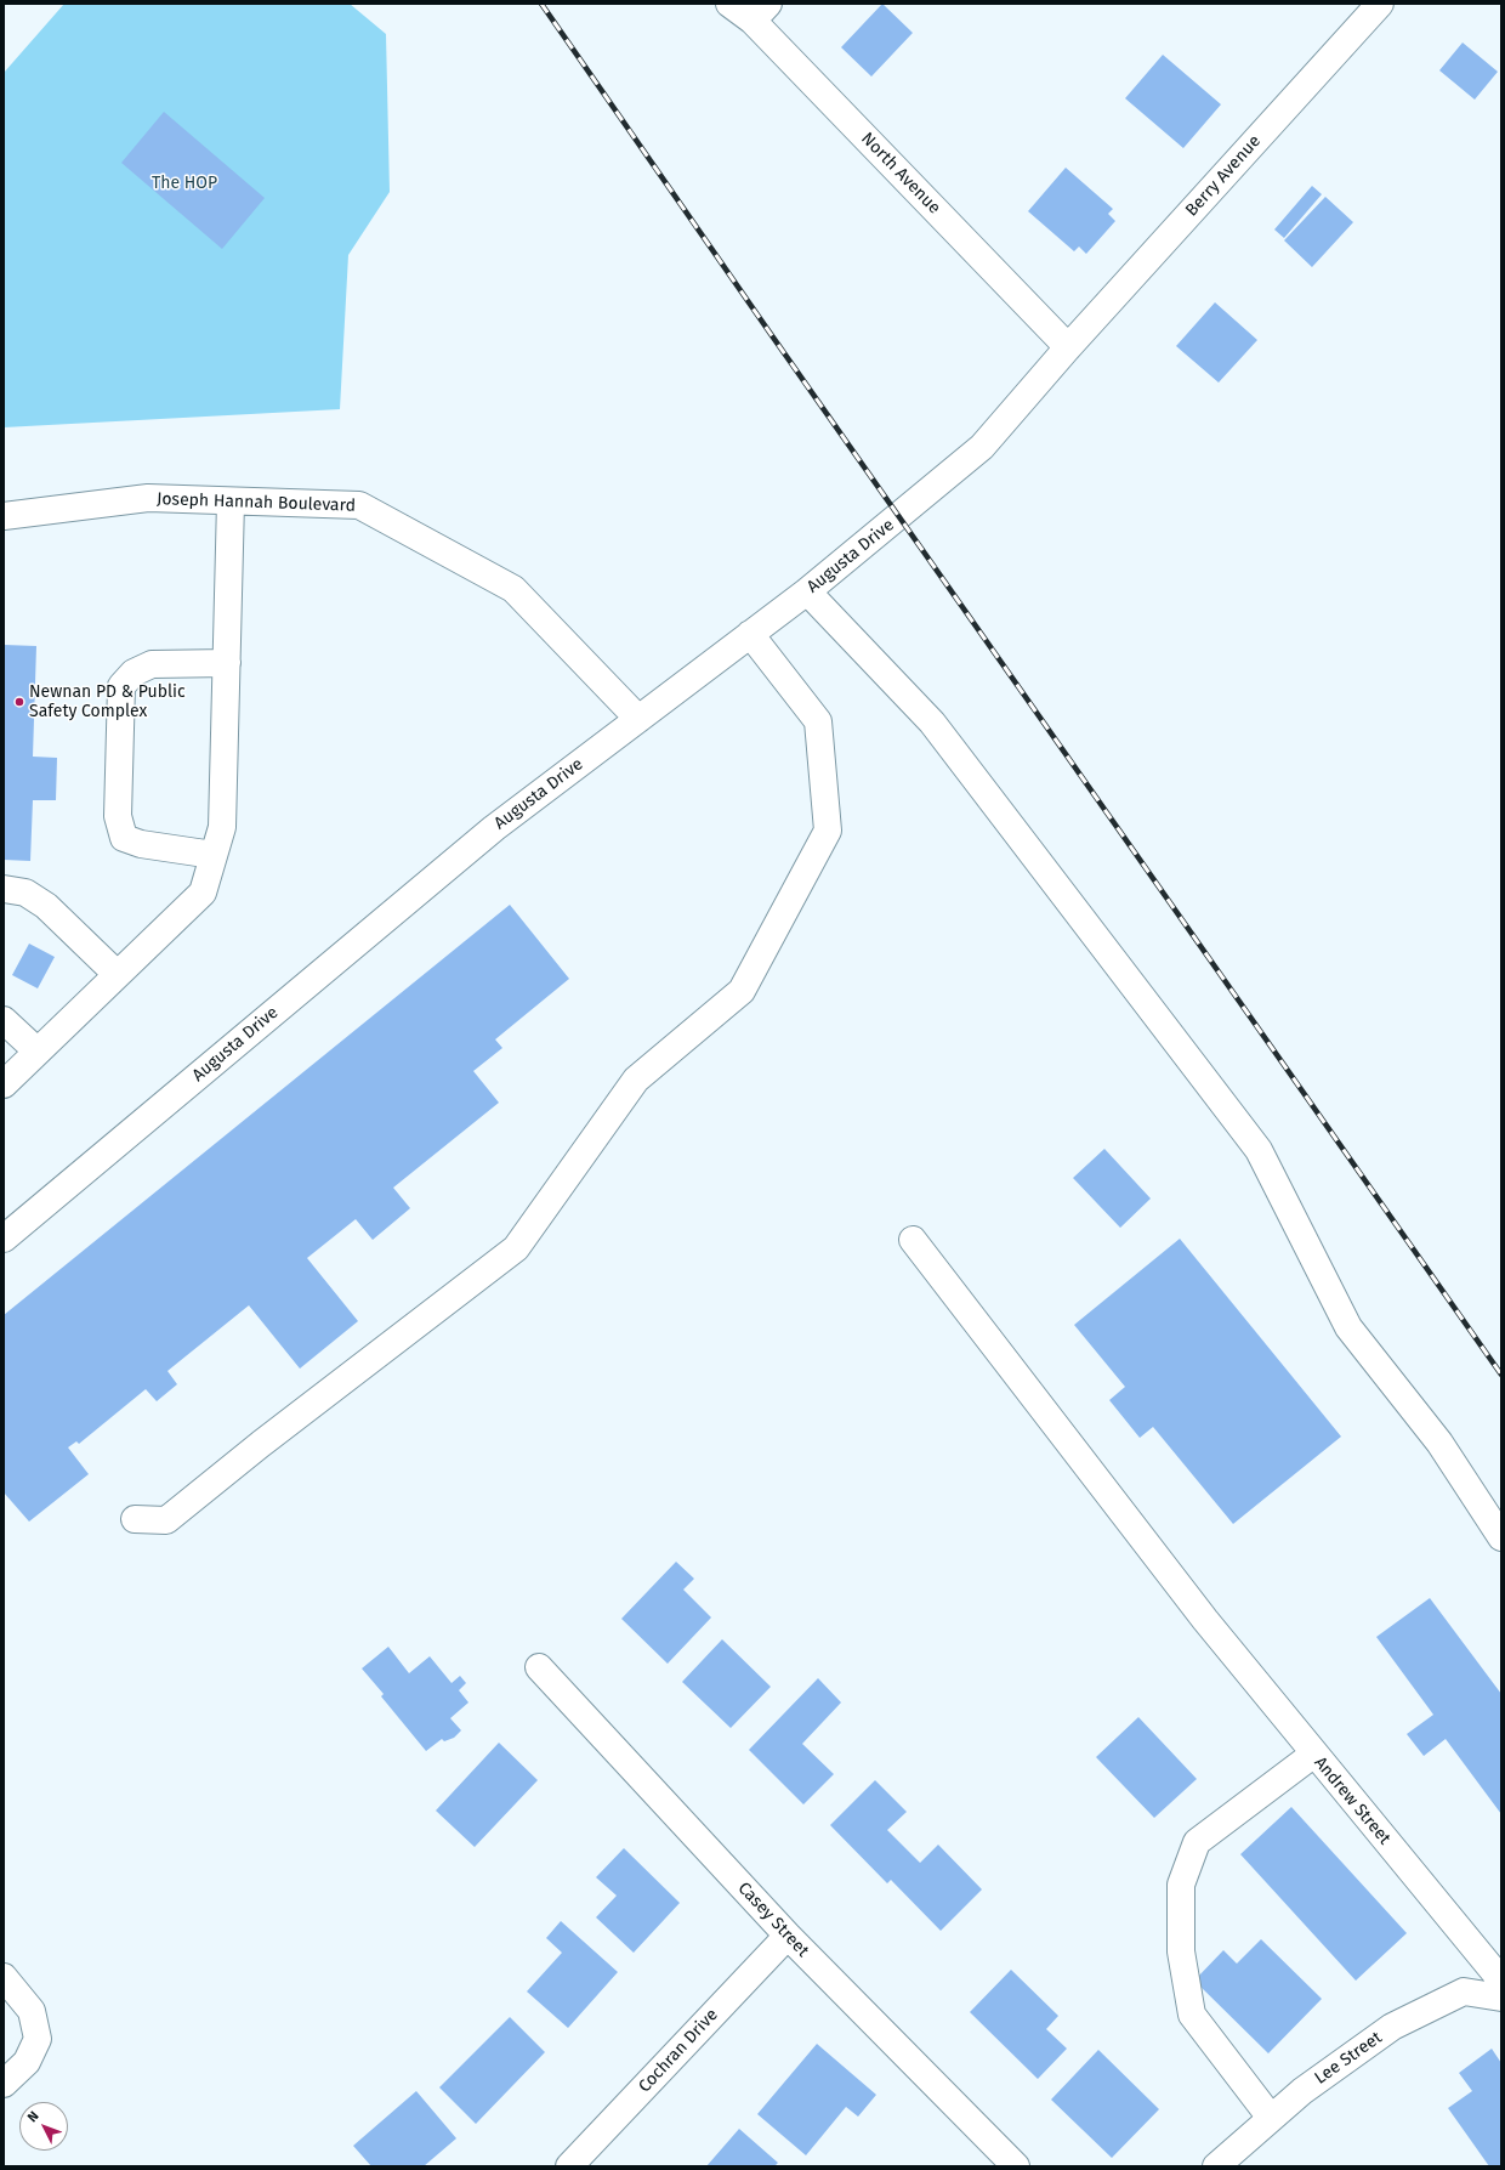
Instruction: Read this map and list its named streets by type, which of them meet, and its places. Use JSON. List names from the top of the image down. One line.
{"streets":{"street":["North Avenue","Berry Avenue","Joseph Hannah Boulevard","Augusta Drive","Andrew Street","Casey Street","Cochran Drive","Lee Street"]},"crossings":[["North Avenue","Berry Avenue"],["North Avenue","Augusta Drive"],["Berry Avenue","Augusta Drive"],["Joseph Hannah Boulevard","Augusta Drive"],["Casey Street","Cochran Drive"]],"parks":["The HOP"],"places":["Newnan PD & Public Safety Complex"],"north":"top left"}
